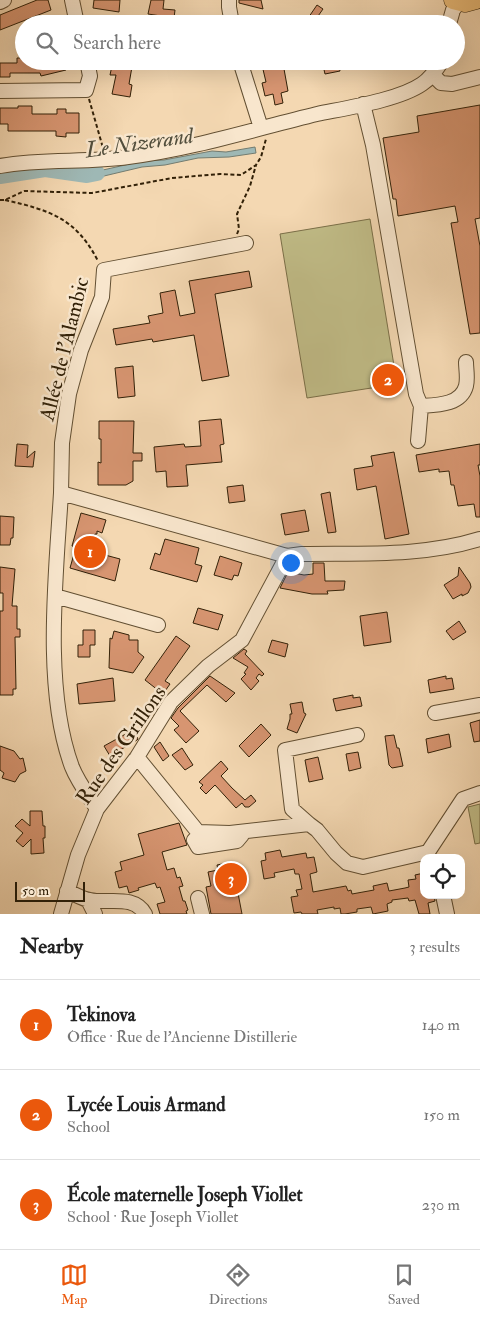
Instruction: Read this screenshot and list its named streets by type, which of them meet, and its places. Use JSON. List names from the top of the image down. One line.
{"streets":{"street":["Allée de l'Alambic","Rue des Grillons"]},"crossings":[["Allée de l'Alambic","Rue des Grillons"]],"water":["Le Nizerand"],"scale_bar":"50 m","page":{"search":"Search here","pins":["2","1","3"],"scale":"50 m","heading":["Nearby","3 results"],"list":[{"mark":"1","name":"Tekinova","note":"Office · Rue de l'Ancienne Distillerie","value":"140 m"},{"mark":"2","name":"Lycée Louis Armand","note":"School","value":"150 m"},{"mark":"3","name":"École maternelle Joseph Viollet","note":"School · Rue Joseph Viollet","value":"230 m"}],"nav":["Map","Directions","Saved"]}}
